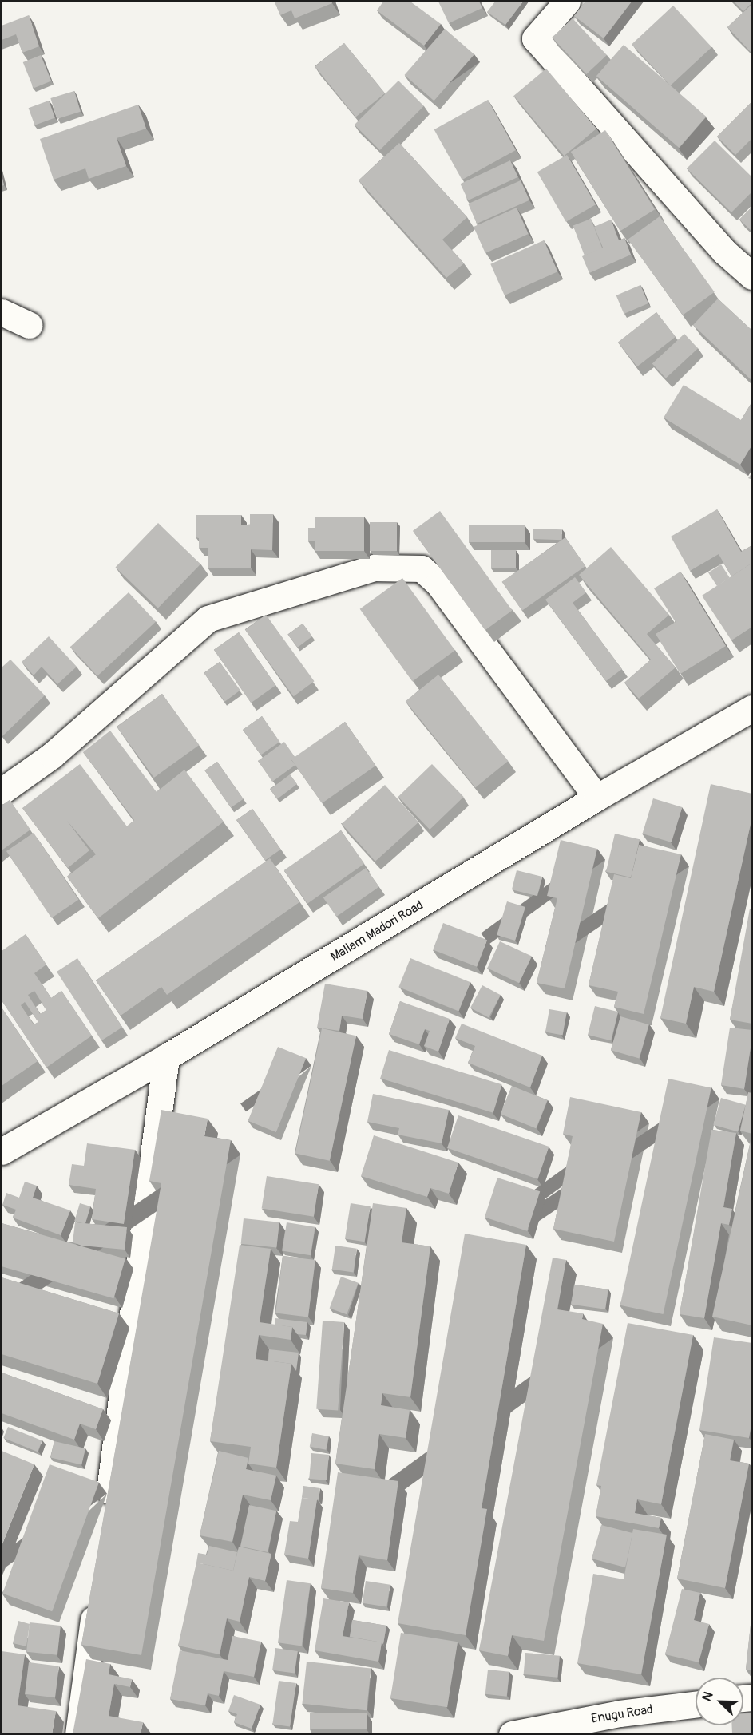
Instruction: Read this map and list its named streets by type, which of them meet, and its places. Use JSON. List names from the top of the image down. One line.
{"streets":{"street":["Mallam Madori Road","Enugu Road"]},"north":"top left"}
